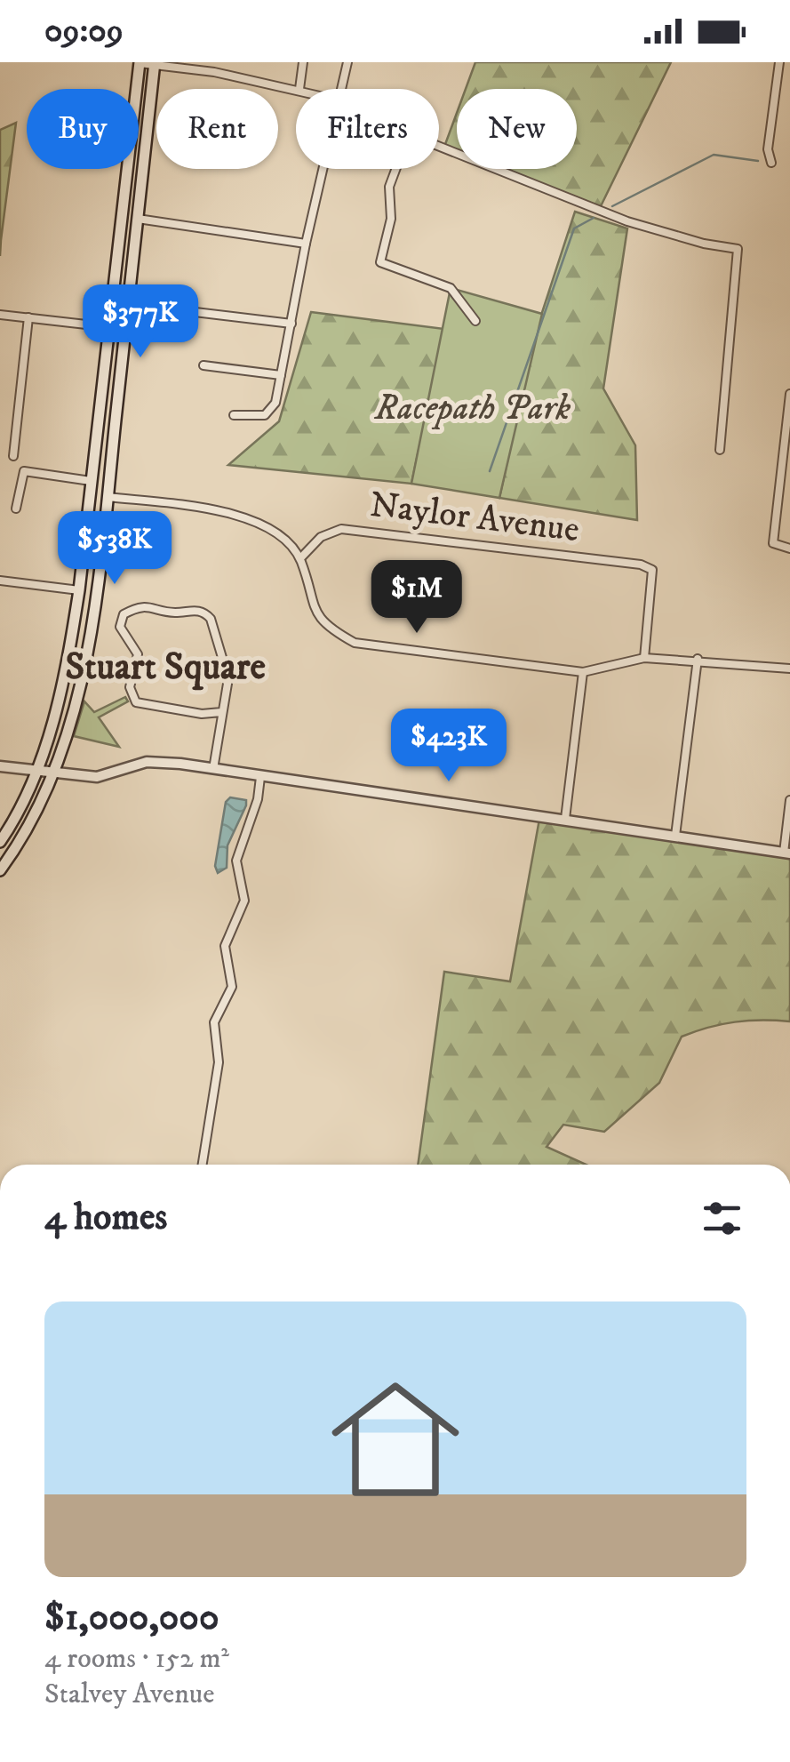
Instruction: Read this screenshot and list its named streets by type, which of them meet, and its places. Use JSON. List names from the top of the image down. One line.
{"streets":{"street":["Naylor Avenue"]},"districts":["Stuart Square"],"parks":["Racepath Park"],"page":{"status":"09:09","chip":["Buy","Rent","Filters","New"],"price":["$377K","$538K","$1M","$423K"],"heading":"4 homes","list":[{"name":"$1,000,000","note":"4 rooms · 152 m² · Stalvey Avenue"}]}}
